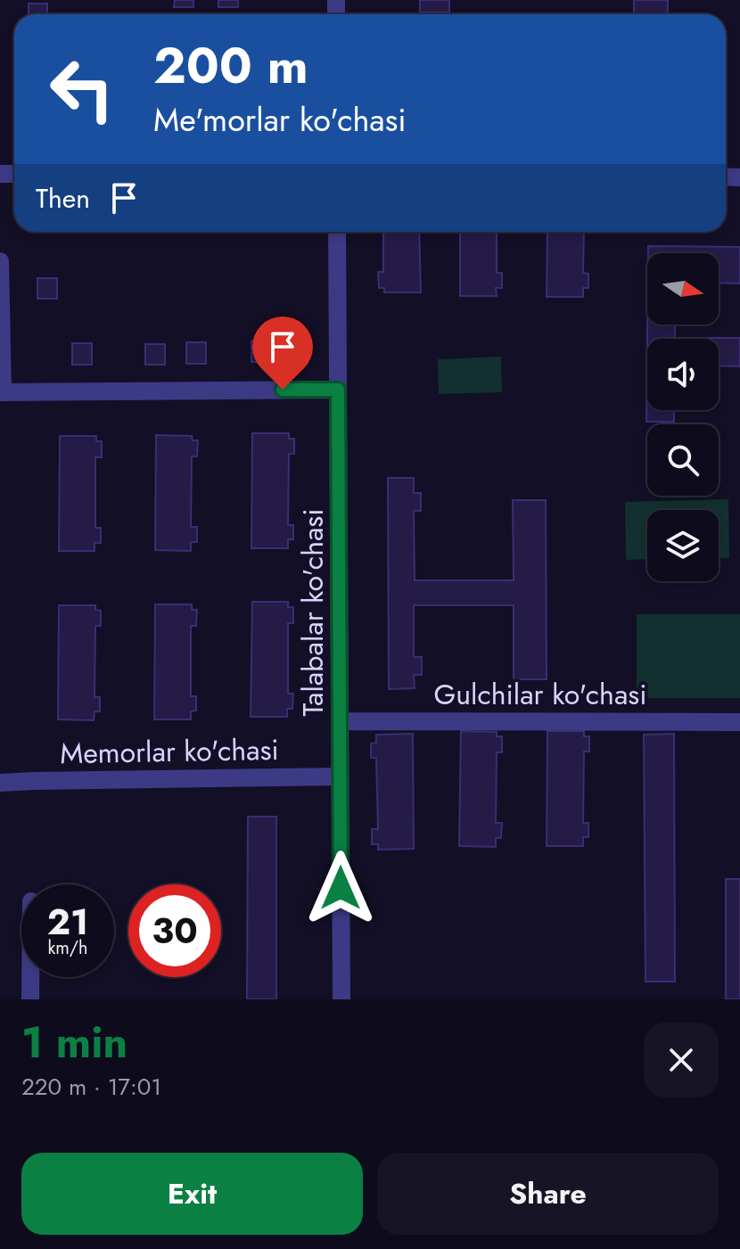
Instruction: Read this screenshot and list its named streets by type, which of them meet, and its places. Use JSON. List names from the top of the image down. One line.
{"streets":{"street":["Talabalar ko'chasi","Gulchilar ko'chasi","Memorlar ko'chasi"]},"crossings":[["Talabalar ko'chasi","Gulchilar ko'chasi"],["Talabalar ko'chasi","Memorlar ko'chasi"]],"north":"right","page":{"turn":["200 m","Me'morlar ko'chasi"],"then":"Then","speed":"21 km/h","limit":"30","heading":["1 min","220 m · 17:01"],"buttons":["Exit","Share"]}}
